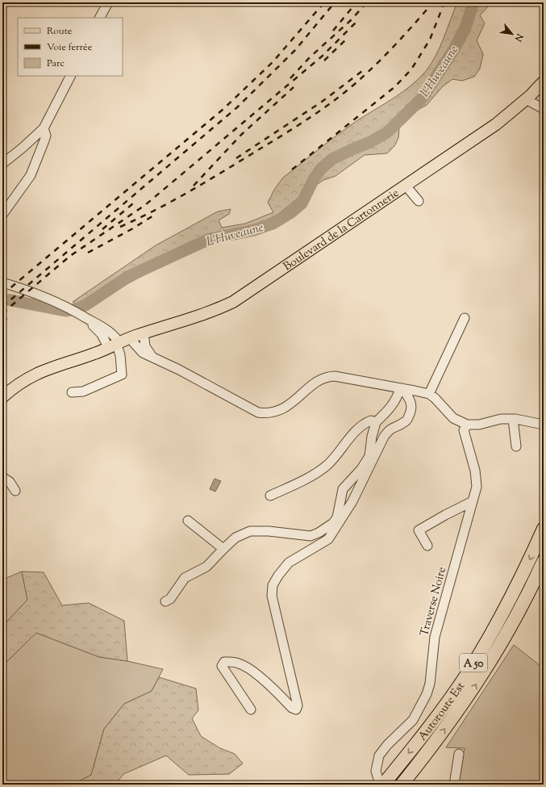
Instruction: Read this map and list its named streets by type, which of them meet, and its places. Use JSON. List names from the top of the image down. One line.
{"streets":{"highway":["A 50","Autoroute Est"],"main road":["Boulevard de la Cartonnerie"],"street":["Traverse Noire"]},"water":["L'Huveaune"],"legend":["Route","Voie ferrée","Parc"],"north":"bottom right"}
